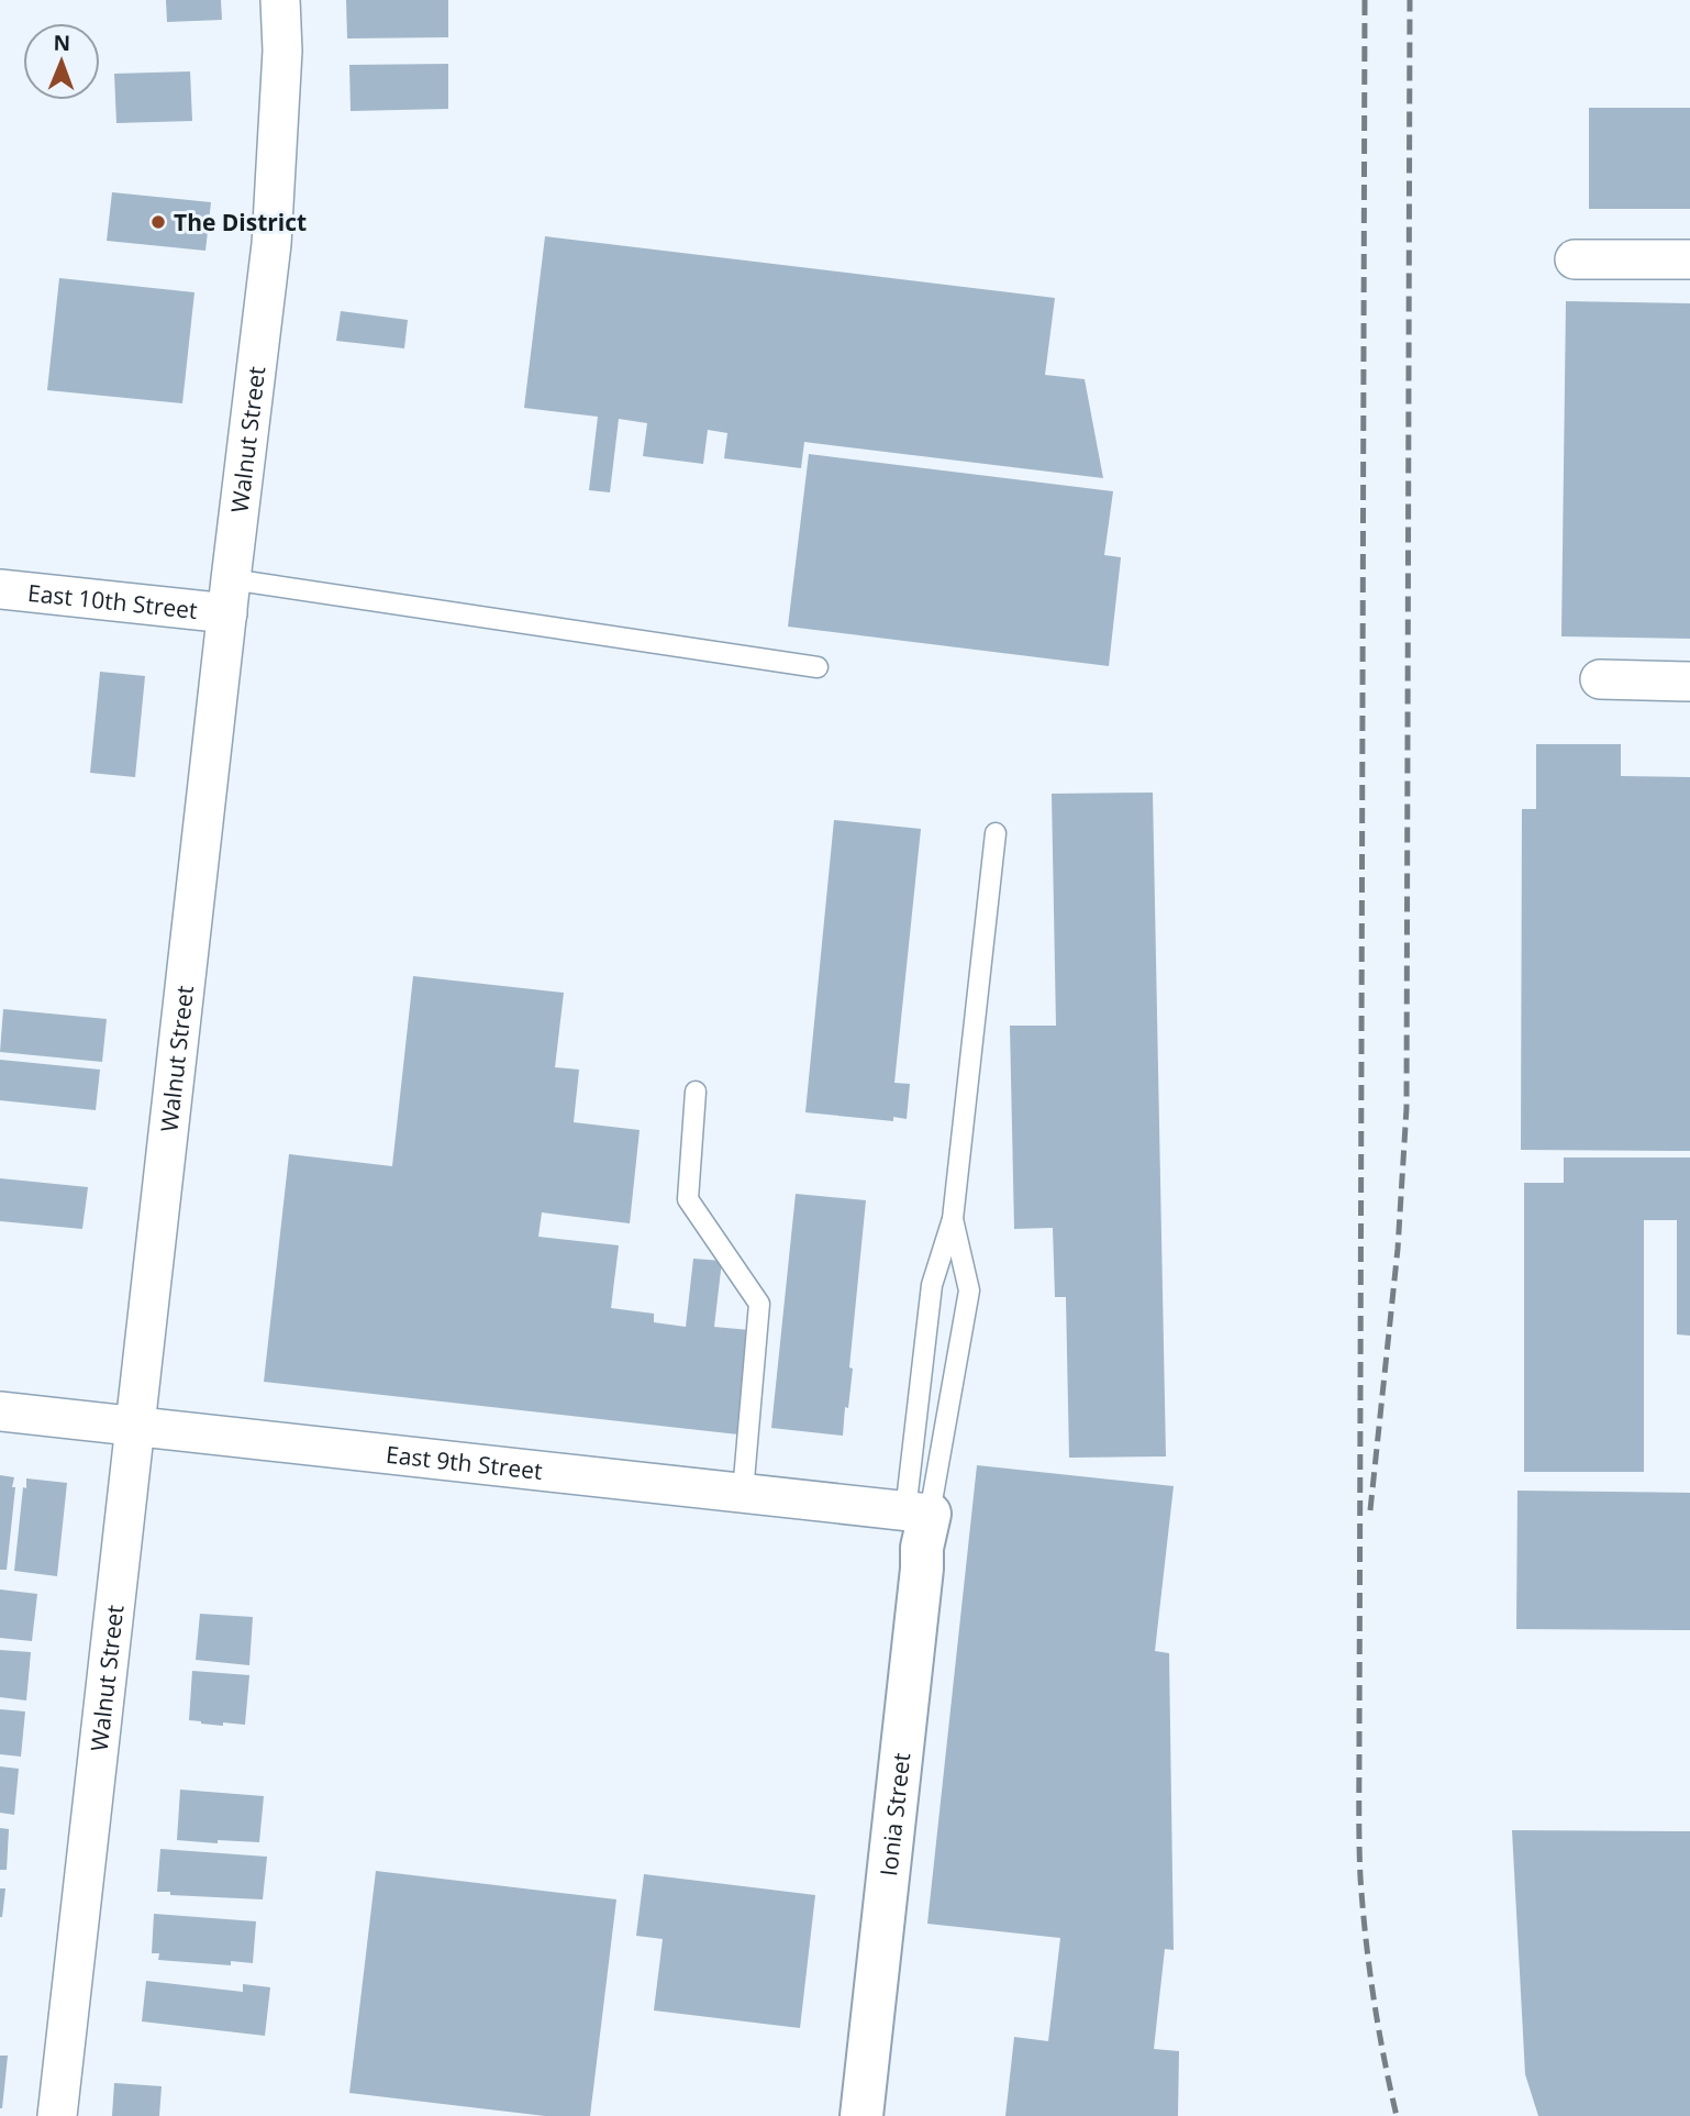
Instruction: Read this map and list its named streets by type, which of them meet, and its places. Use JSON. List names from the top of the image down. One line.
{"streets":{"main road":["Ionia Street"],"street":["Walnut Street","East 10th Street","East 9th Street"]},"crossings":[["Walnut Street","East 10th Street"],["Walnut Street","East 9th Street"],["East 9th Street","Ionia Street"]],"places":["The District"],"north":"top"}
